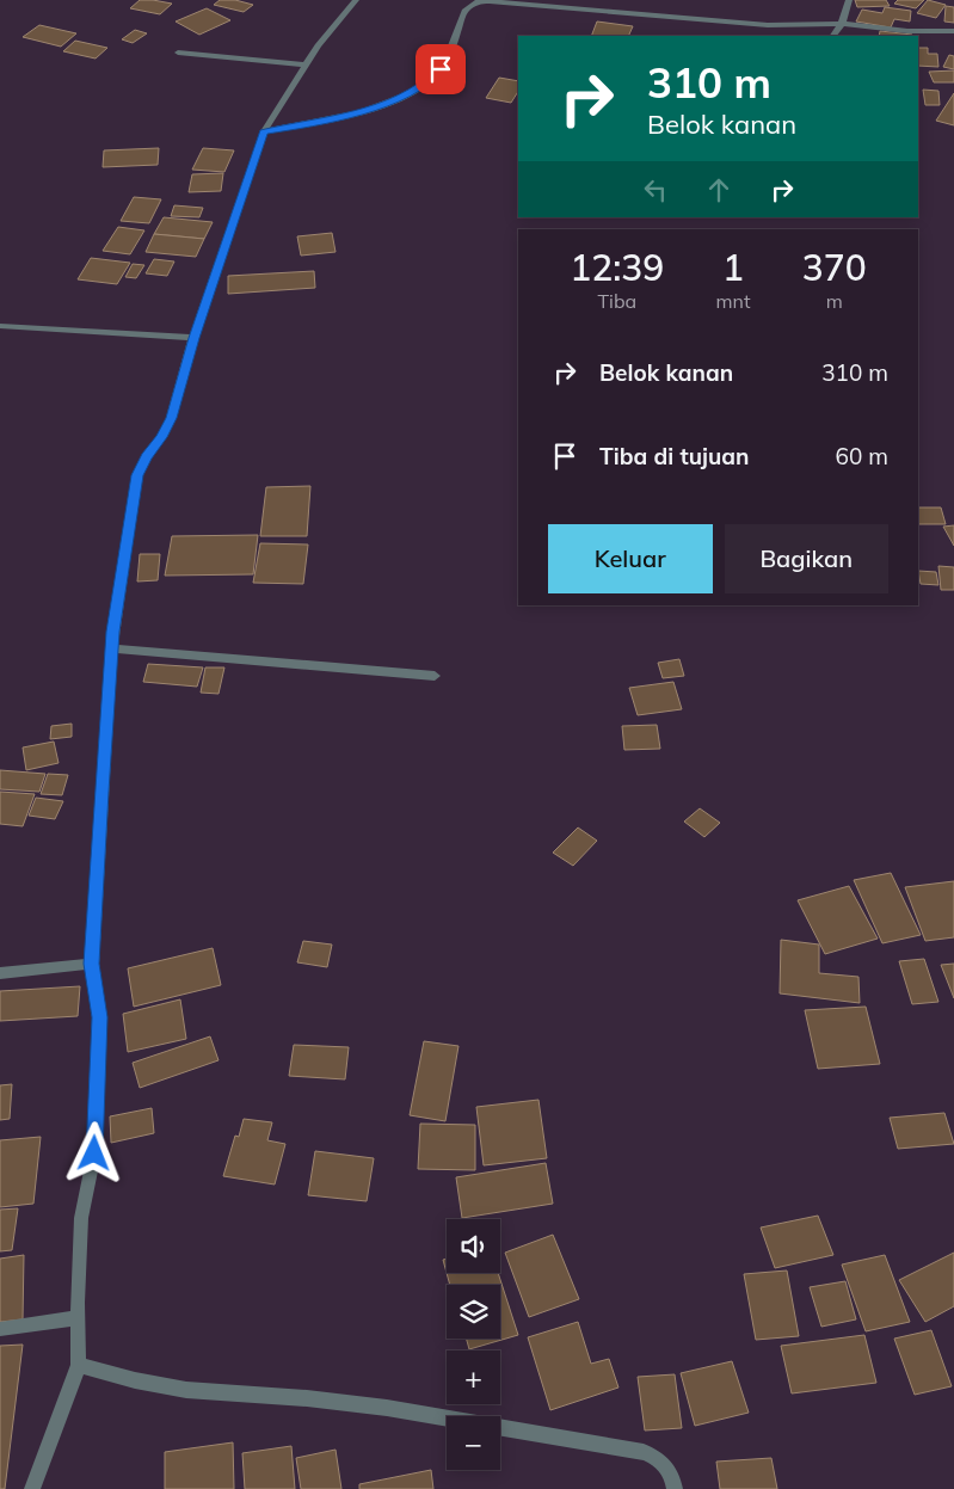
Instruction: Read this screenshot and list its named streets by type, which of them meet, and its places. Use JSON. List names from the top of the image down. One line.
{"page":{"turn":["310 m","Belok kanan"],"eta":["12:39","Tiba","1","mnt","370","m"],"list":[{"name":"Belok kanan","value":"310 m"},{"name":"Tiba di tujuan","value":"60 m"}],"buttons":["Keluar","Bagikan"],"map_buttons":["+","−"]}}
